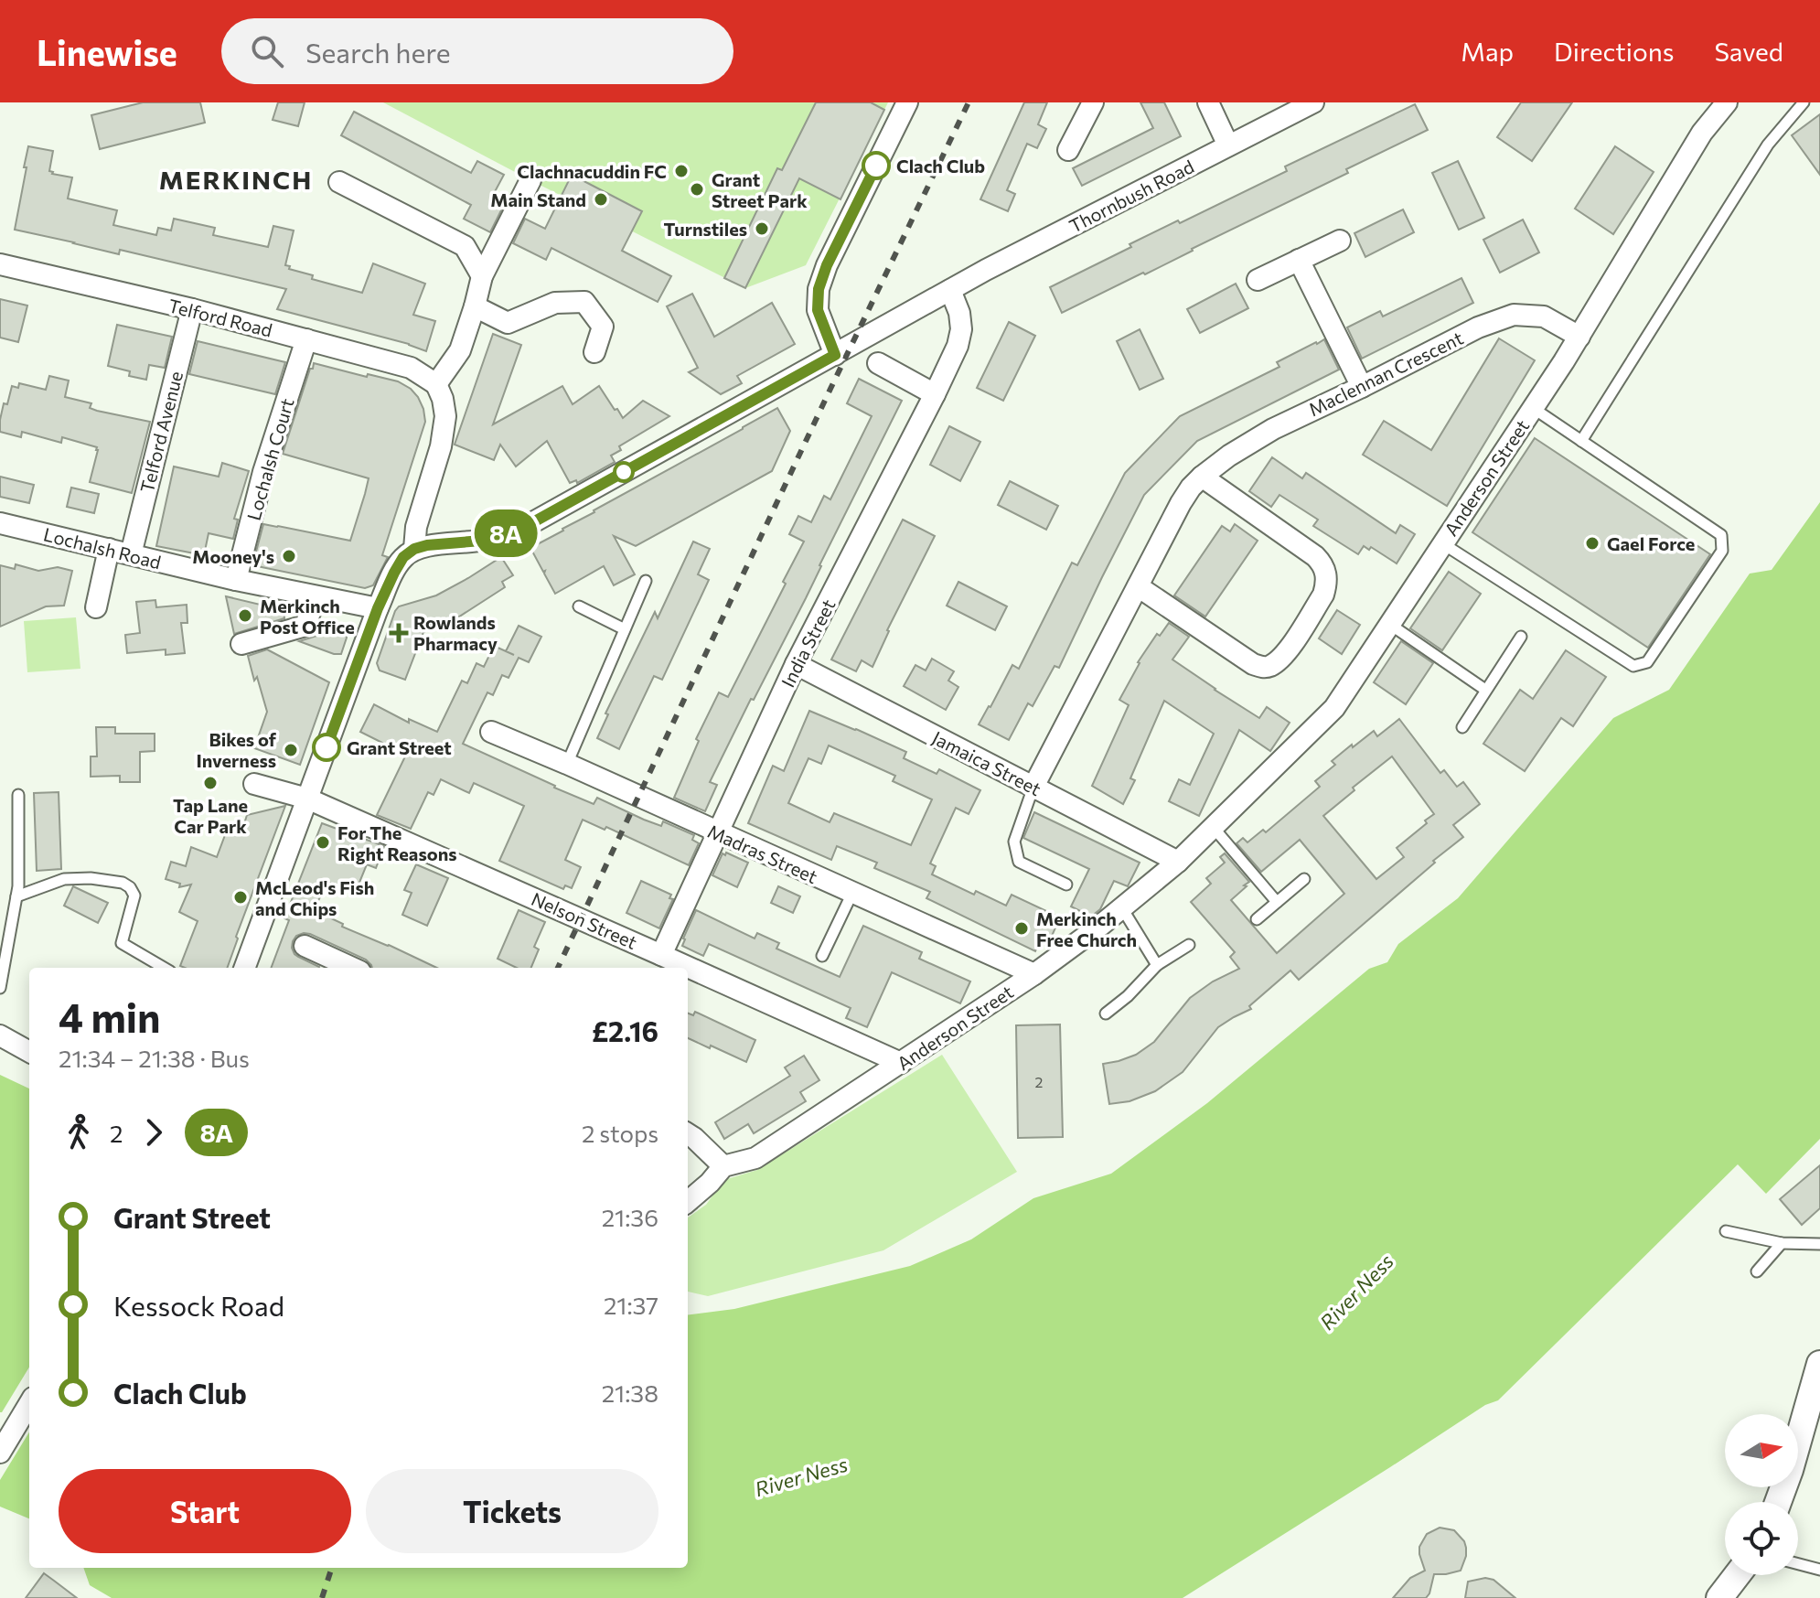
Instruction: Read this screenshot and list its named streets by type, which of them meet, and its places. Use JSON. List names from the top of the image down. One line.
{"streets":{"street":["Thornbush Road","Telford Road","Maclennan Crescent","Telford Avenue","Lochalsh Court","Anderson Street","Lochalsh Road","India Street","Jamaica Street","Madras Street","Nelson Street"]},"crossings":[["Telford Road","Telford Avenue"],["Telford Road","Lochalsh Court"],["Maclennan Crescent","Anderson Street"],["Maclennan Crescent","Jamaica Street"],["Telford Avenue","Lochalsh Road"],["Lochalsh Court","Lochalsh Road"],["Anderson Street","Jamaica Street"],["Anderson Street","Madras Street"],["Anderson Street","Nelson Street"],["India Street","Jamaica Street"],["India Street","Madras Street"],["India Street","Nelson Street"]],"districts":["MERKINCH"],"water":["River Ness"],"places":{"other":["Clach Club","Clachnacuddin FC","Grant Street Park","Main Stand","Turnstiles","Gael Force","Mooney's","Merkinch Post Office","Grant Street","Bikes of Inverness","Tap Lane Car Park","For The Right Reasons","McLeod's Fish and Chips","Merkinch Free Church"],"health":["Rowlands Pharmacy"]},"lines":["bus line 8A"],"house_numbers":["2"],"north":"right","page":{"header":"Linewise","search":"Search here","nav":["Map","Directions","Saved"],"on_map":"8A","heading":["4 min","21:34 – 21:38 · Bus","£2.16"],"legs":["2","8A","2 stops"],"list":[{"name":"Grant Street","value":"21:36"},{"name":"Kessock Road","value":"21:37"},{"name":"Clach Club","value":"21:38"}],"buttons":["Start","Tickets"]}}
